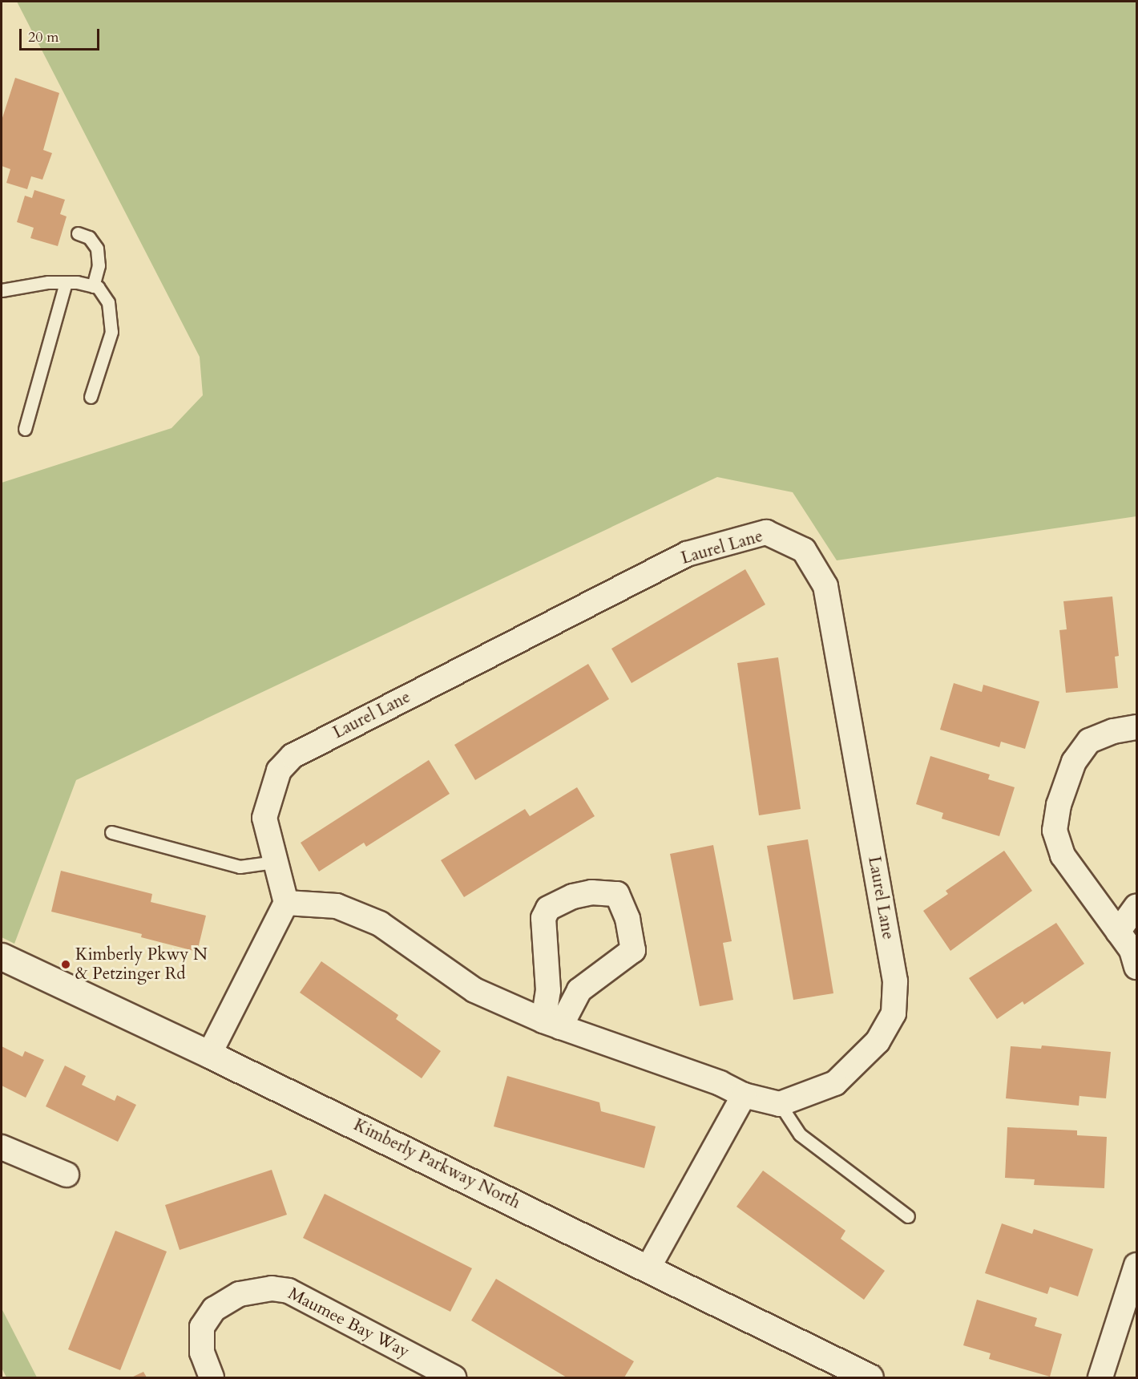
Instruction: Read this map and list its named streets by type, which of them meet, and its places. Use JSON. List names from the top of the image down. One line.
{"streets":{"street":["Laurel Lane","Kimberly Parkway North","Maumee Bay Way"]},"places":["Kimberly Pkwy N & Petzinger Rd"],"scale_bar":"20 m"}
